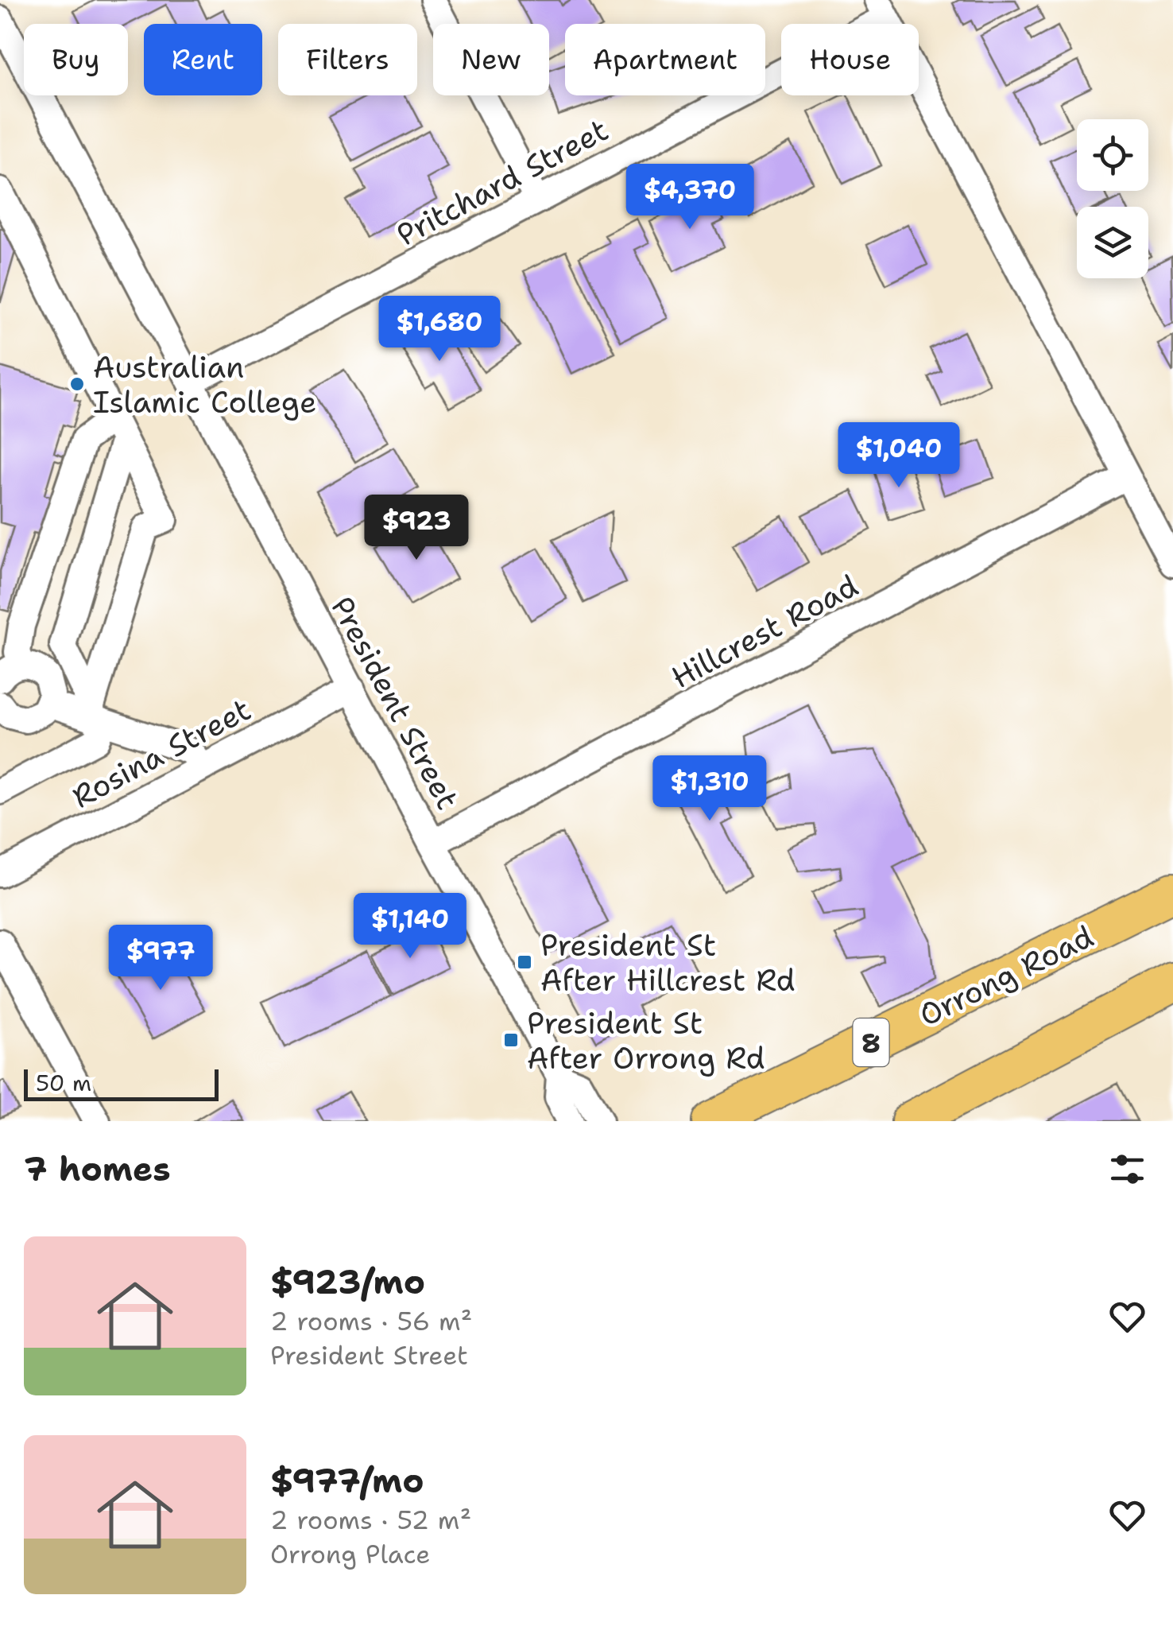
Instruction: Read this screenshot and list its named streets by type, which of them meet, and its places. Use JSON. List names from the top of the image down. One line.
{"streets":{"highway":["Orrong Road","8"],"street":["Pritchard Street","Hillcrest Road","President Street","Rosina Street"]},"crossings":[["Pritchard Street","President Street"],["Hillcrest Road","President Street"],["President Street","Rosina Street"]],"places":{"other":["Australian Islamic College"],"transit":["President St After Hillcrest Rd","President St After Orrong Rd"]},"scale_bar":"50 m","page":{"chip":["Buy","Rent","Filters","New","Apartment","House"],"price":["$4,370","$1,680","$1,040","$923","$1,310","$1,140","$977"],"scale":"50 m","heading":"7 homes","list":[{"name":"$923/mo","note":"2 rooms · 56 m² · President Street"},{"name":"$977/mo","note":"2 rooms · 52 m² · Orrong Place"}]}}
